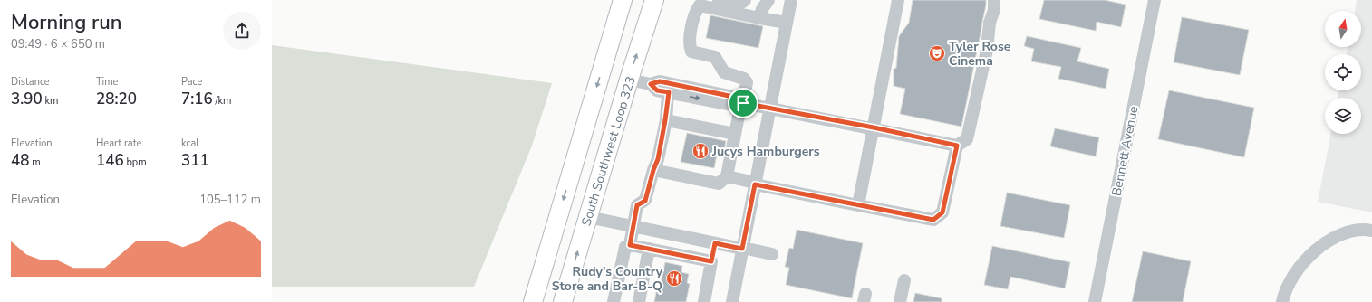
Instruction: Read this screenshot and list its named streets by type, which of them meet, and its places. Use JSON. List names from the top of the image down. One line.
{"streets":{"highway":["South Southwest Loop 323"],"street":["Bennett Avenue"]},"places":{"theatre":["Tyler Rose Cinema"],"restaurant":["Jucys Hamburgers","Rudy's Country Store and Bar-B-Q"]},"north":"top","page":{"heading":["Morning run","09:49 · 6 × 650 m"],"stats":[["Distance","3.90 km"],["Time","28:20"],["Pace","7:16 /km"],["Elevation","48 m"],["Heart rate","146 bpm"],["kcal","311"]],"chart":["Elevation","105–112 m"]}}
